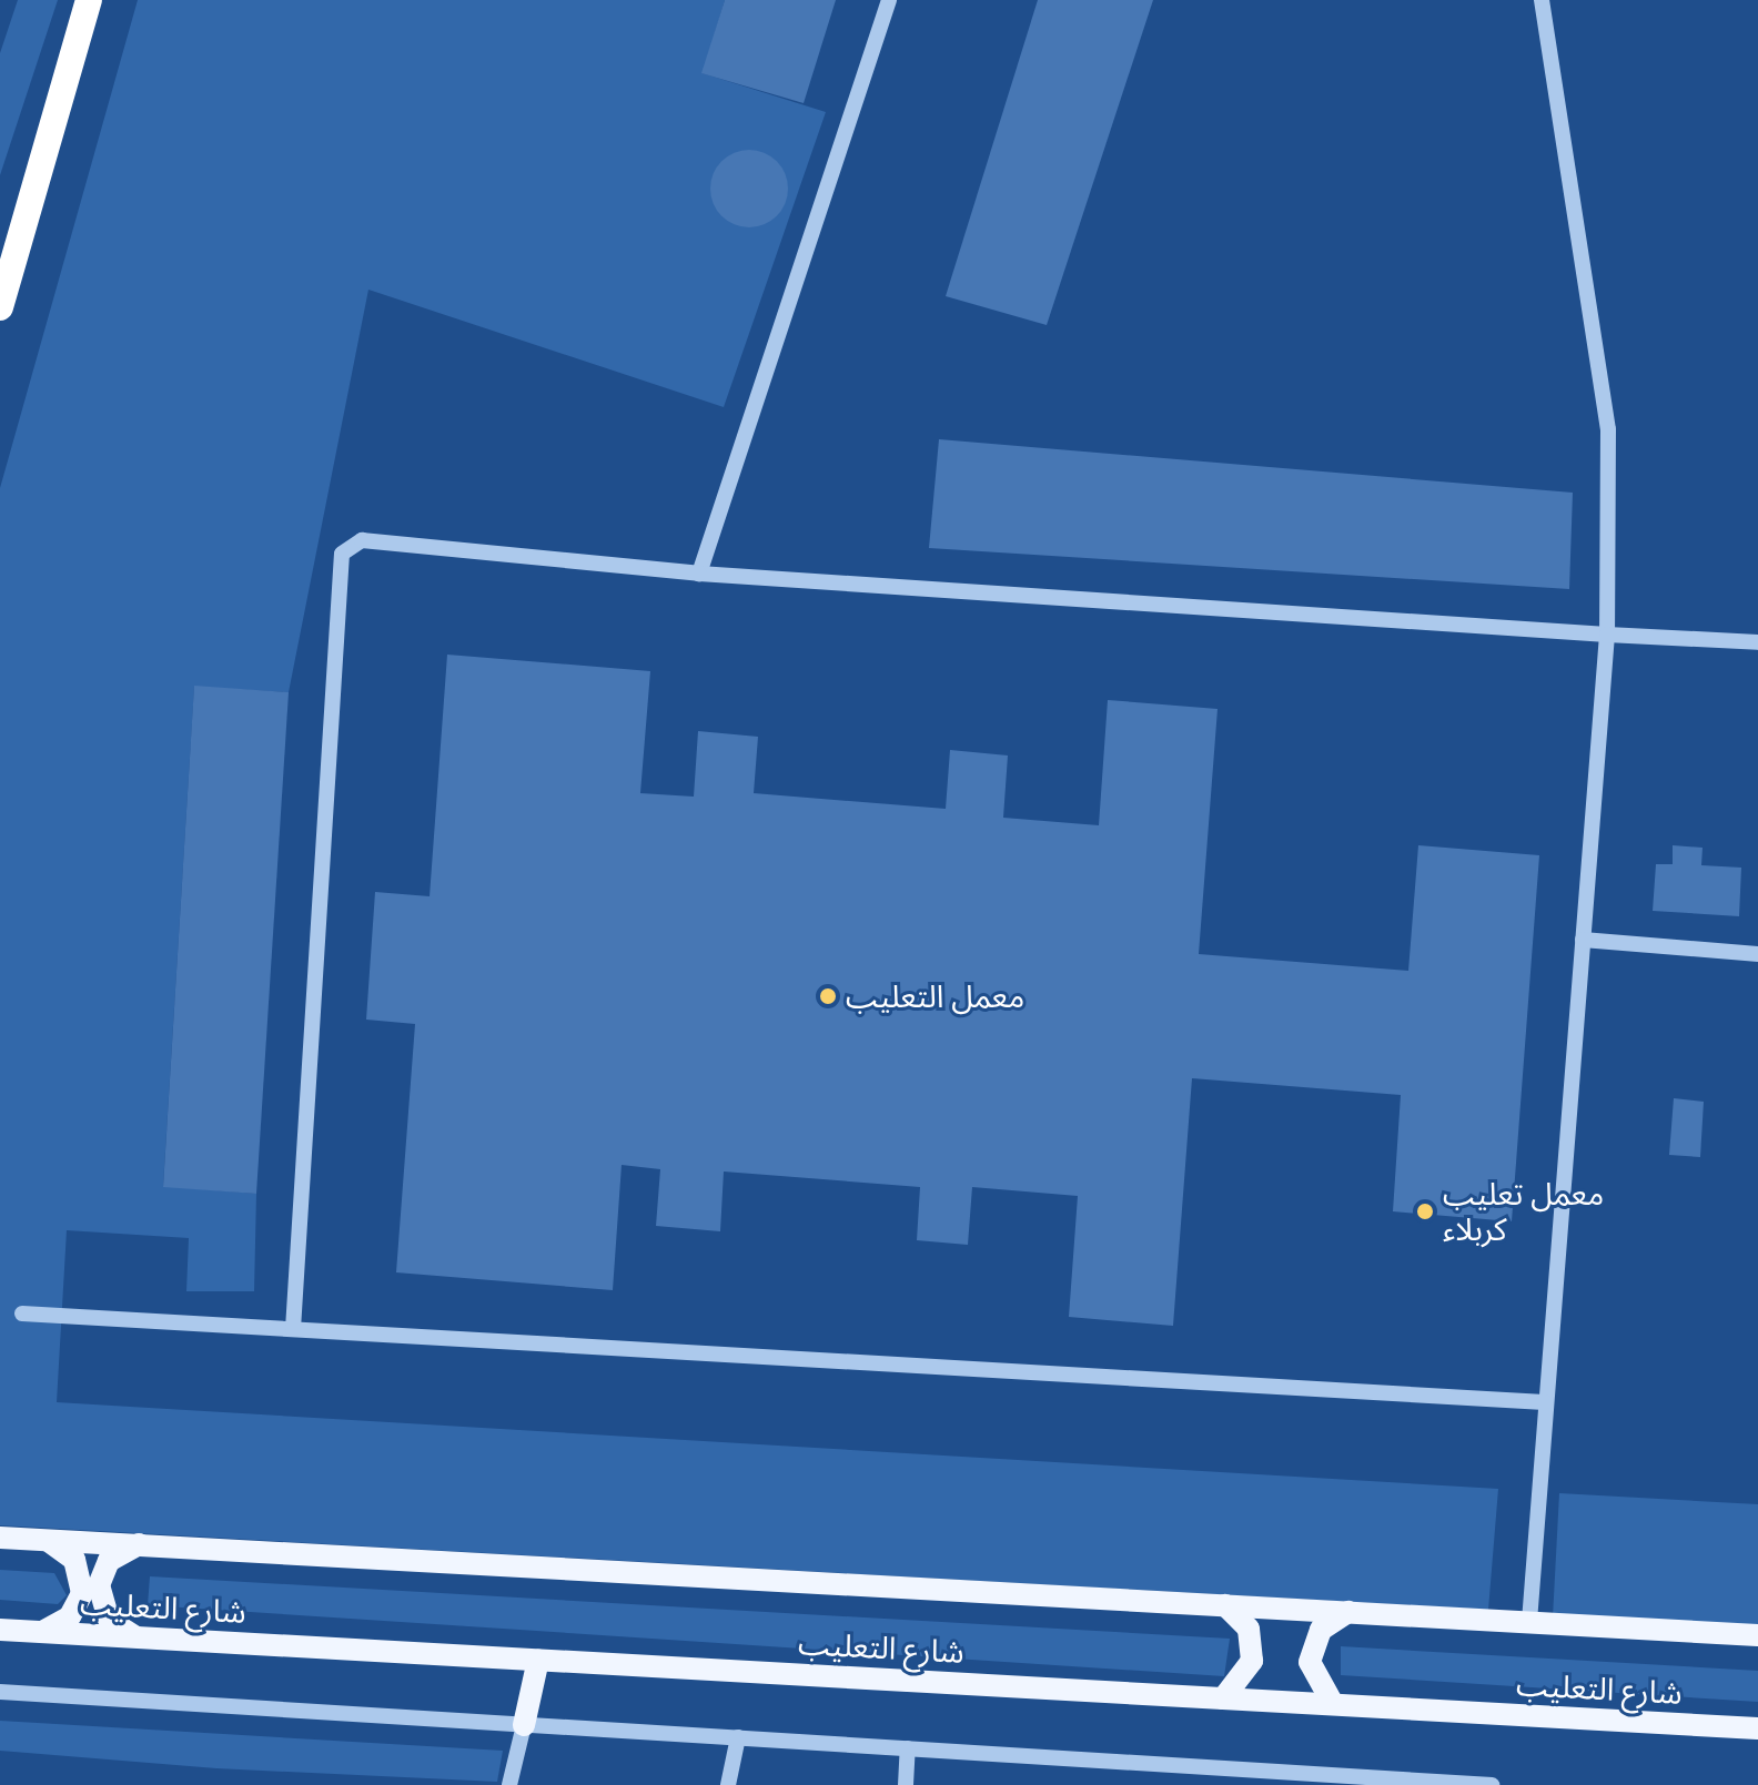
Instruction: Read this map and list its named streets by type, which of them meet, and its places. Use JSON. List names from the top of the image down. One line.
{"streets":{"main road":["شارع التعليب"]},"places":["معمل التعليب","معمل تعليب كربلاء"]}
